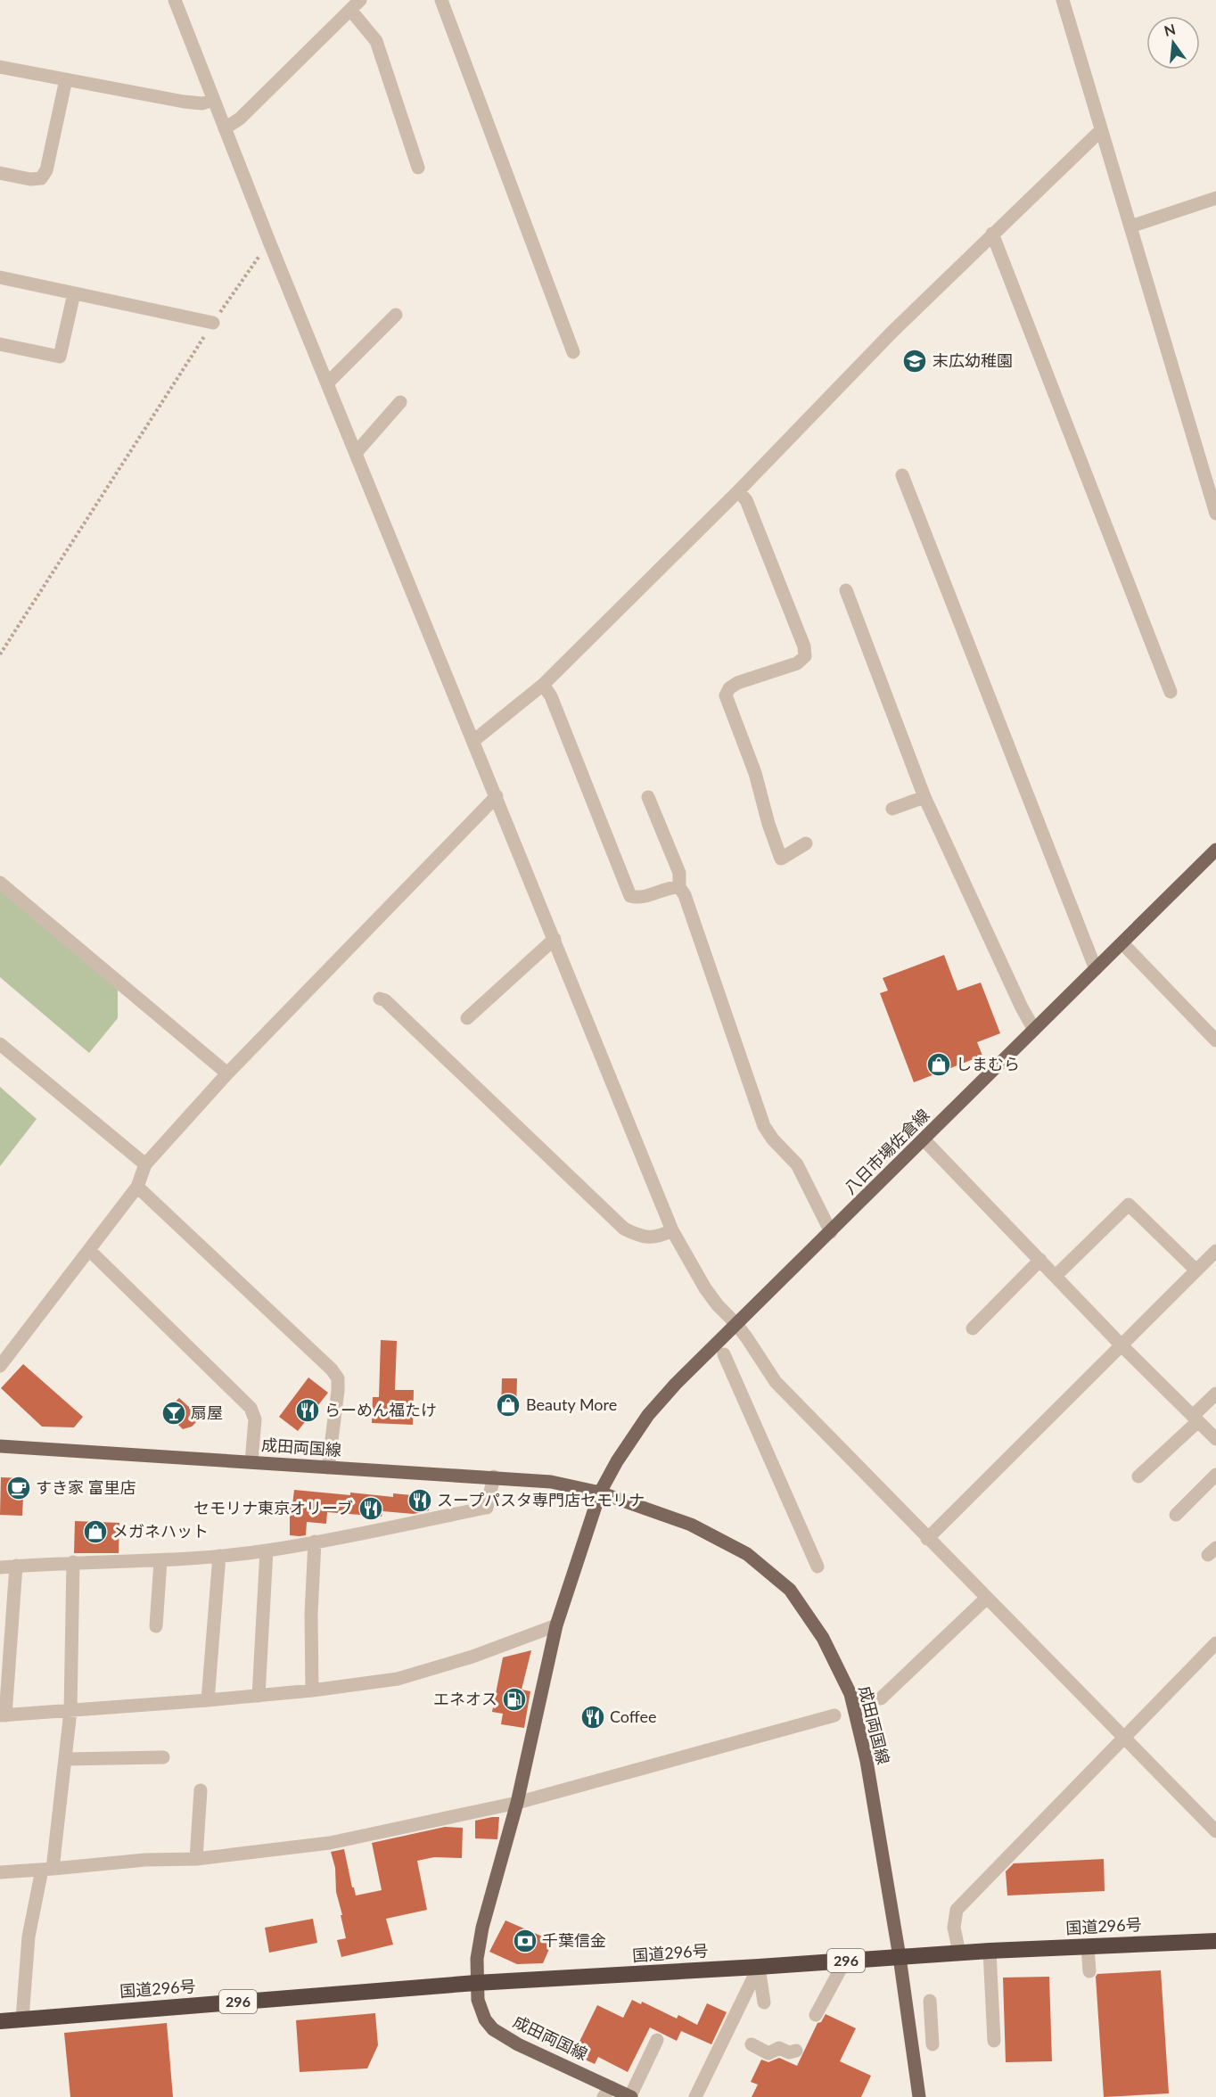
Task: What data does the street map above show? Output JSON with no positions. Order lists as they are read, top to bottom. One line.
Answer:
{"streets":{"highway":["国道296号","296"],"main road":["八日市場佐倉線","成田両国線"]},"crossings":[["八日市場佐倉線","成田両国線"],["成田両国線","国道296号"]],"places":{"school or university":["末広幼稚園"],"shop":["しまむら","Beauty More","メガネハット"],"restaurant":["らーめん福たけ","スープパスタ専門店セモリナ","セモリナ東京オリーブ","Coffee"],"bar":["扇屋"],"cafe":["すき家 富里店"],"fuel station":["エネオス"],"bank":["千葉信金"]},"north":"top"}
